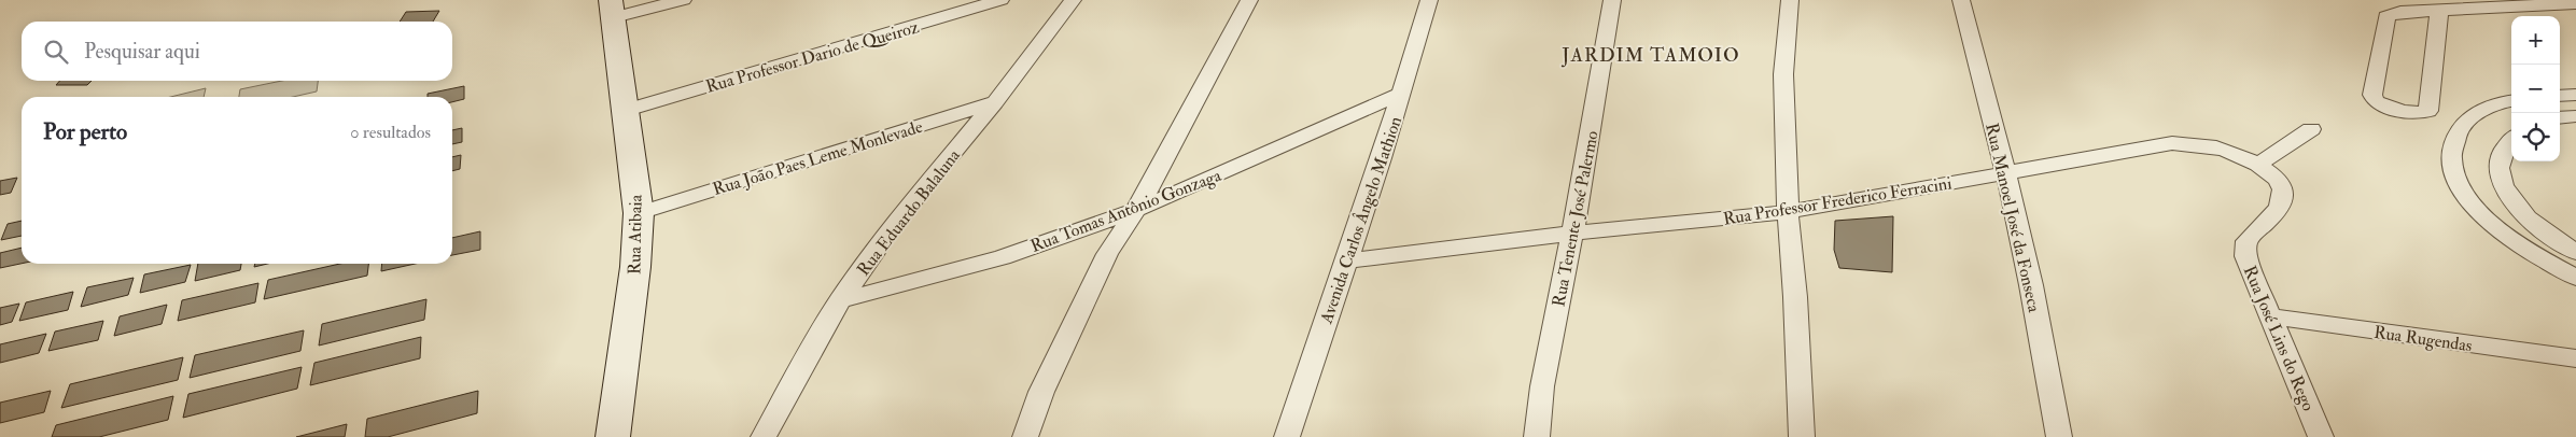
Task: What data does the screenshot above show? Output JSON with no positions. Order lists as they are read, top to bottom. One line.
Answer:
{"streets":{"main road":["Rua Atibaia"],"street":["Rua Professor Dario de Queiroz","Rua João Paes Leme Monlevade","Rua Professor Frederico Ferracini","Rua Tomas Antônio Gonzaga","Rua Eduardo Balaluna","Rua Manoel José da Fonseca","Rua Tenente José Palermo","Avenida Carlos Ângelo Mathion","Rua José Lins do Rego","Rua Rugendas"]},"crossings":[["Rua Professor Dario de Queiroz","Rua Atibaia"],["Rua João Paes Leme Monlevade","Rua Eduardo Balaluna"],["Rua João Paes Leme Monlevade","Rua Atibaia"],["Rua Professor Frederico Ferracini","Rua Manoel José da Fonseca"],["Rua Professor Frederico Ferracini","Rua Tenente José Palermo"],["Rua Professor Frederico Ferracini","Avenida Carlos Ângelo Mathion"],["Rua Professor Frederico Ferracini","Rua José Lins do Rego"],["Rua Tomas Antônio Gonzaga","Rua Eduardo Balaluna"],["Rua Tomas Antônio Gonzaga","Avenida Carlos Ângelo Mathion"],["Rua José Lins do Rego","Rua Rugendas"]],"districts":["JARDIM TAMOIO"],"page":{"map_buttons":["+","−"],"search":"Pesquisar aqui","heading":["Por perto","0 resultados"]}}
